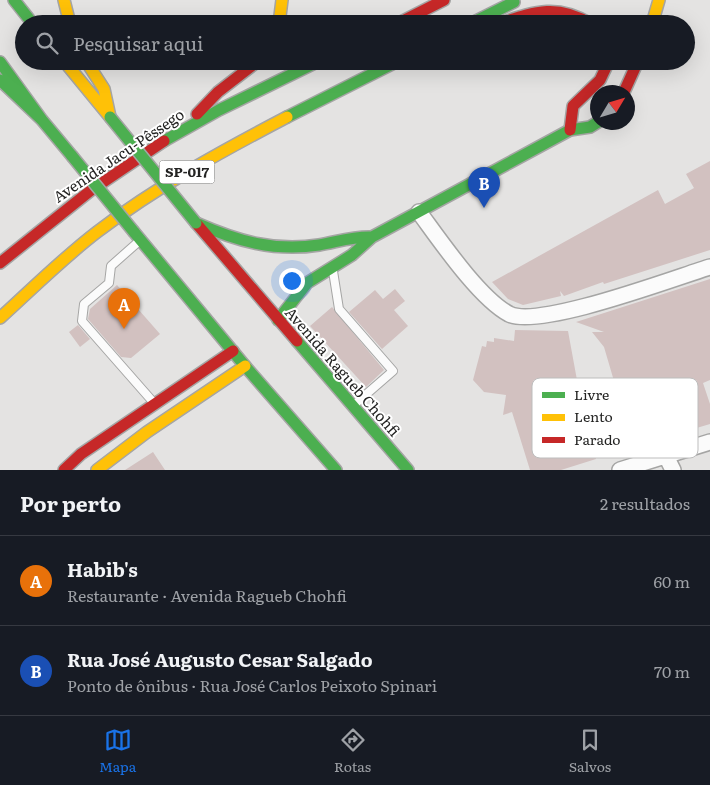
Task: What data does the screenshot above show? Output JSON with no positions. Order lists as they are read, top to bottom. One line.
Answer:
{"streets":{"main road":["Avenida Jacu-Pêssego","SP-017","Avenida Ragueb Chohfi"]},"legend":["Livre","Lento","Parado"],"north":"top right","page":{"search":"Pesquisar aqui","pins":["B","A"],"heading":["Por perto","2 resultados"],"list":[{"mark":"A","name":"Habib's","note":"Restaurante · Avenida Ragueb Chohfi","value":"60 m"},{"mark":"B","name":"Rua José Augusto Cesar Salgado","note":"Ponto de ônibus · Rua José Carlos Peixoto Spinari","value":"70 m"}],"nav":["Mapa","Rotas","Salvos"]}}
